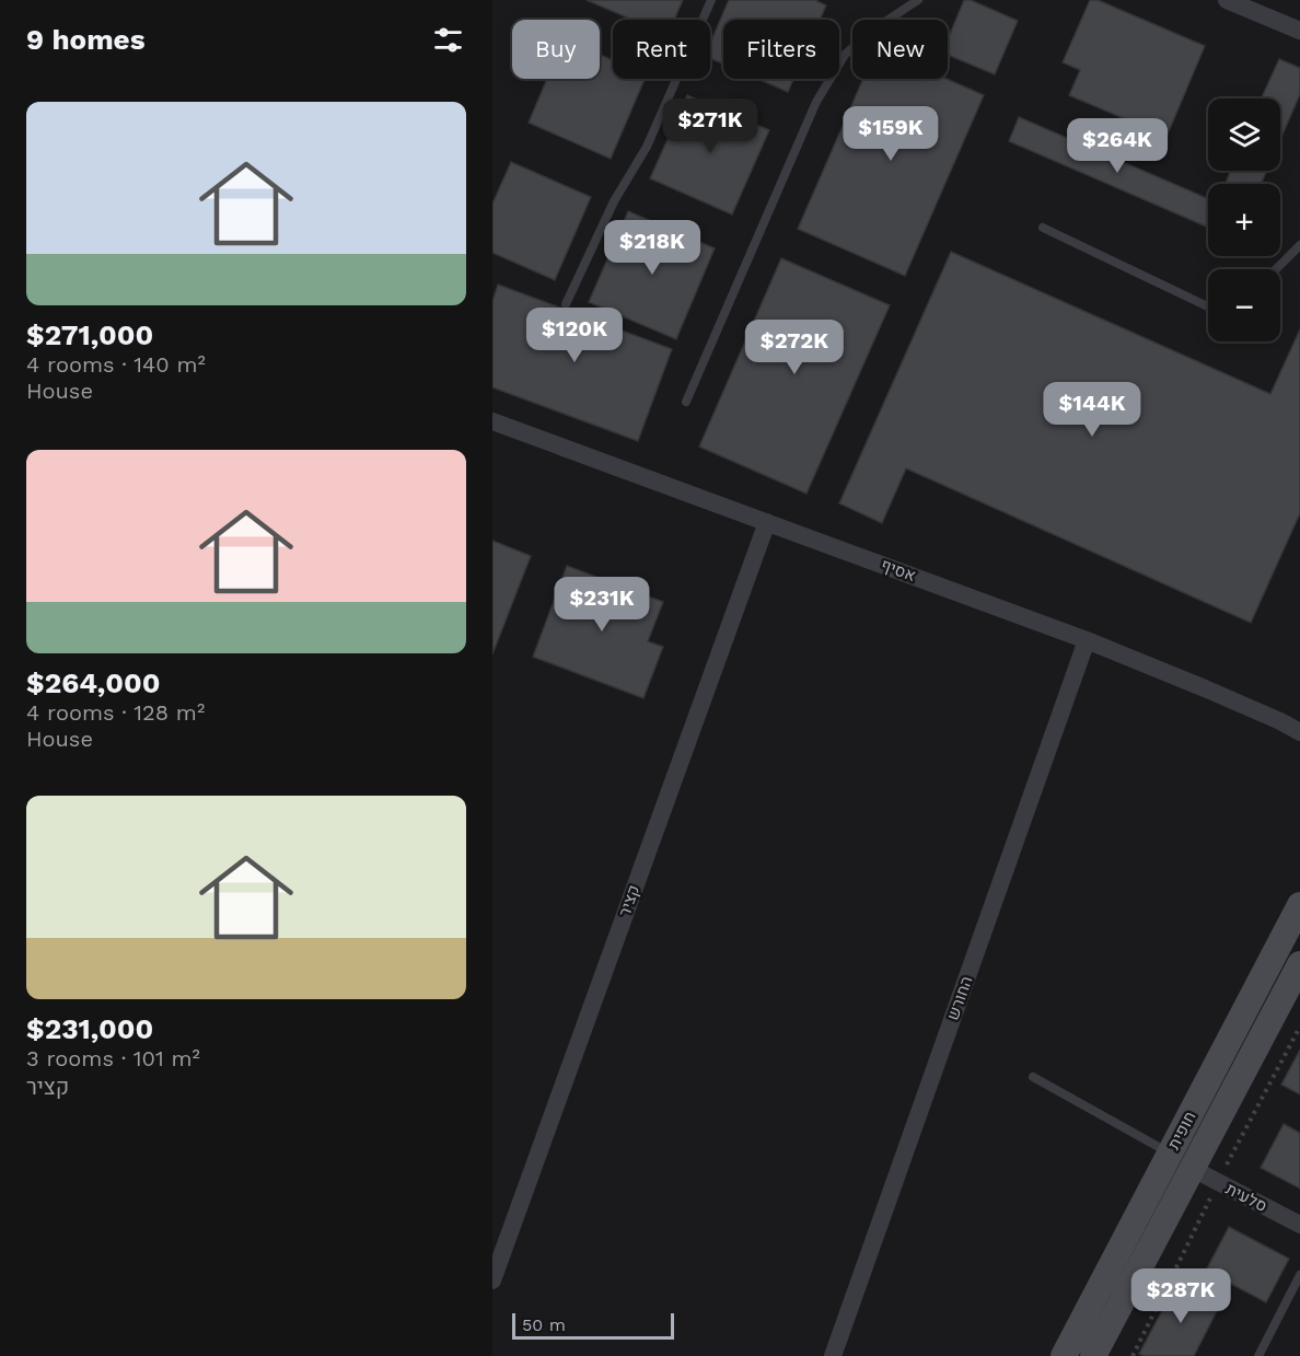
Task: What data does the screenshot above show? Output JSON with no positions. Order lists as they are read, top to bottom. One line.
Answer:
{"streets":{"main road":["חופית"],"street":["אסיף","קציר","החורש","סלעית"]},"crossings":[["אסיף","קציר"],["אסיף","החורש"],["חופית","סלעית"]],"scale_bar":"50 m","page":{"heading":"9 homes","chip":["Buy","Rent","Filters","New"],"list":[{"name":"$271,000","note":"4 rooms · 140 m² · House"},{"name":"$264,000","note":"4 rooms · 128 m² · House"},{"name":"$231,000","note":"3 rooms · 101 m² · קציר"}],"map_buttons":["+","−"],"price":["$271K","$159K","$264K","$218K","$120K","$272K","$144K","$231K","$287K"],"scale":"50 m"}}
